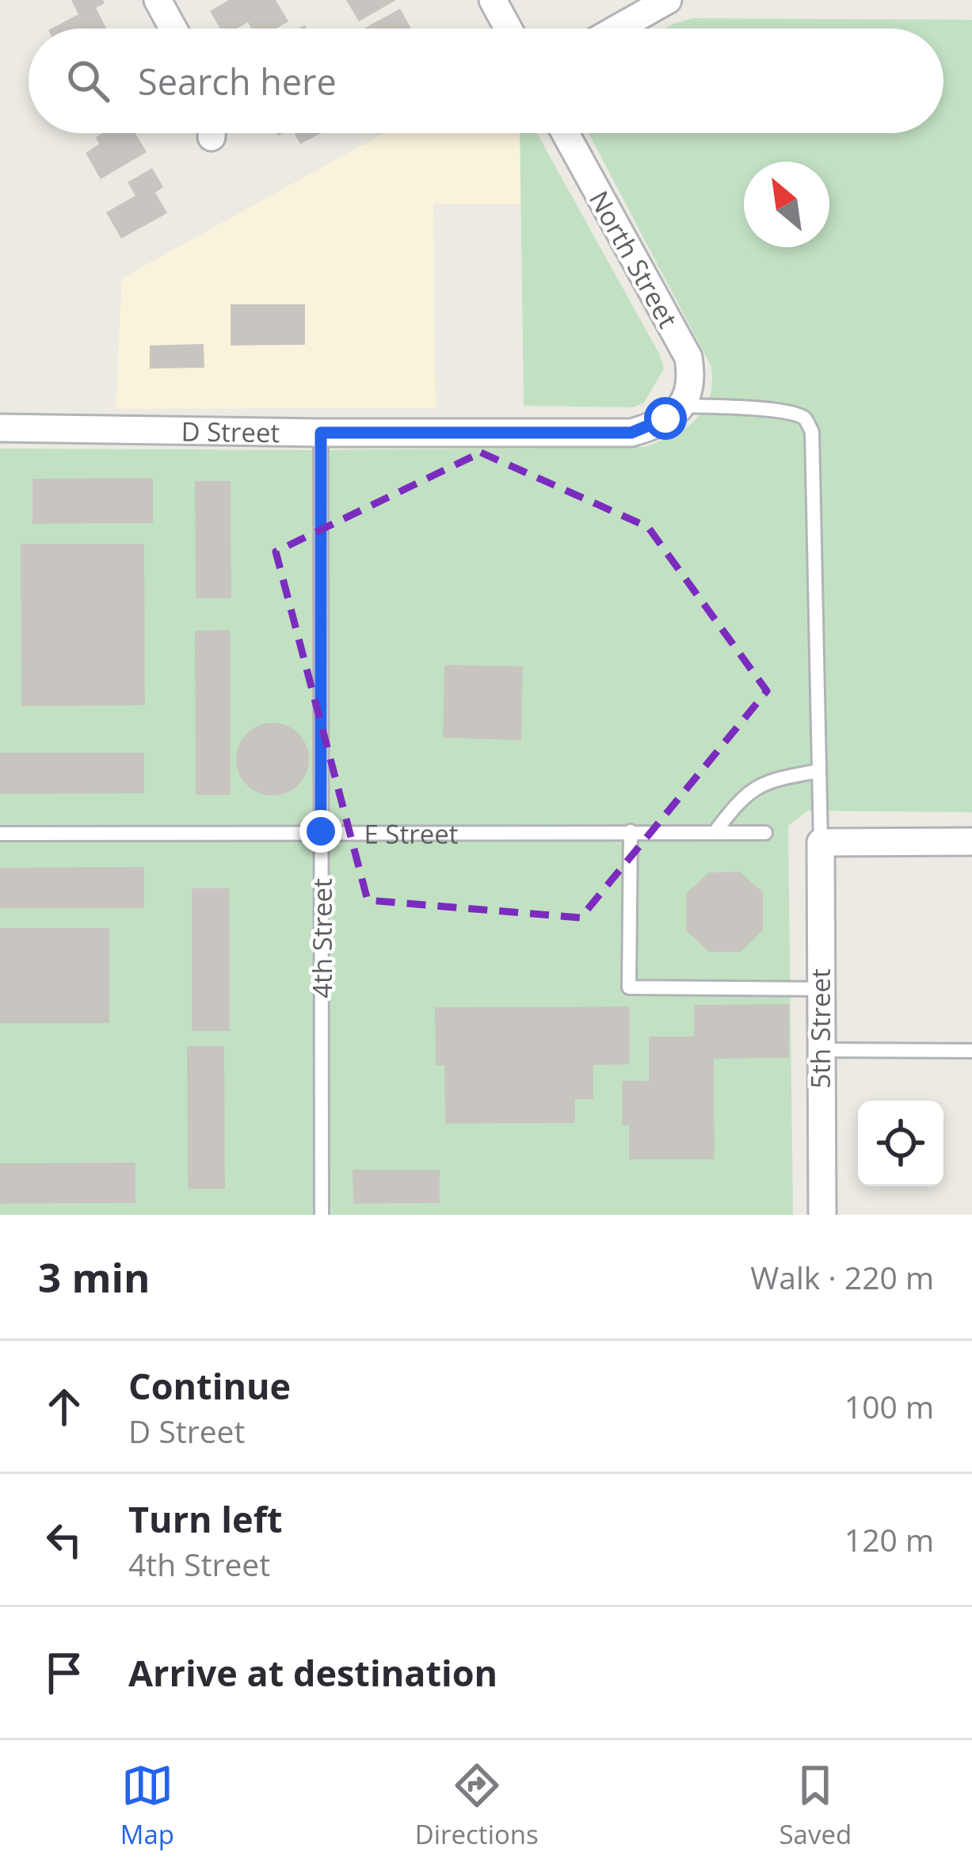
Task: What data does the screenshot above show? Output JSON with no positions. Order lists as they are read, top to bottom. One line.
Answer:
{"streets":{"street":["North Street","D Street","5th Street"],"lane":["E Street","4th Street"]},"crossings":[["North Street","D Street"],["D Street","4th Street"],["E Street","4th Street"]],"north":"top left","page":{"search":"Search here","heading":["3 min","Walk · 220 m"],"list":[["Continue","D Street","100 m"],["Turn left","4th Street","120 m"],"Arrive at destination"],"nav":["Map","Directions","Saved"]}}
